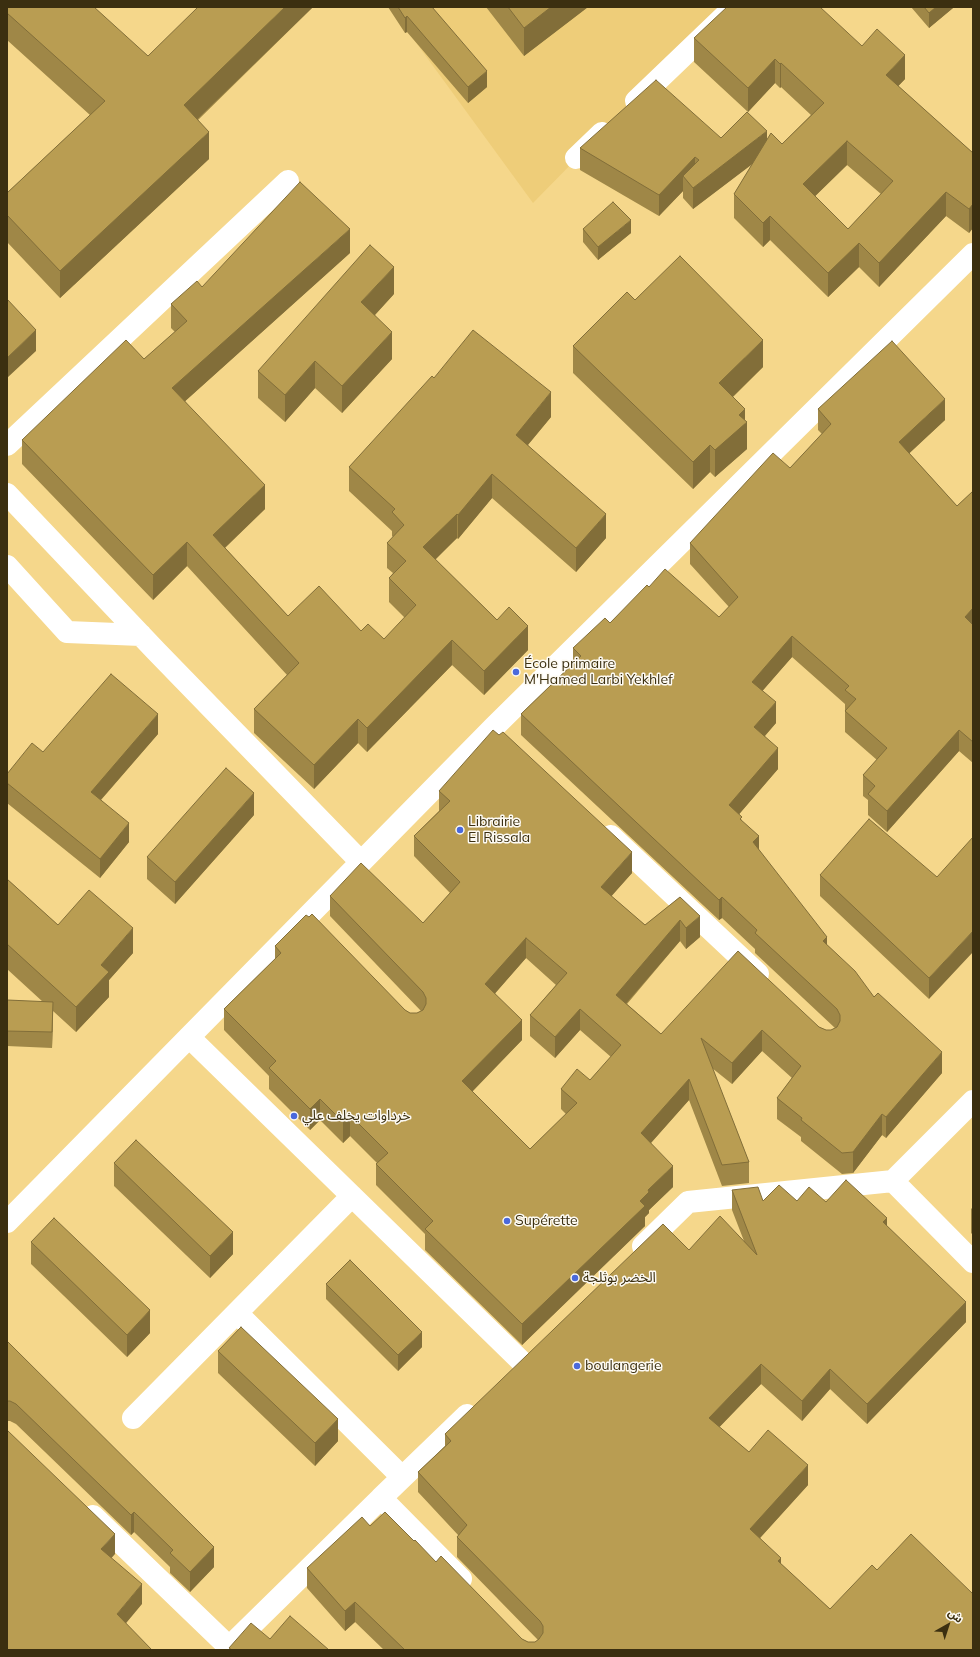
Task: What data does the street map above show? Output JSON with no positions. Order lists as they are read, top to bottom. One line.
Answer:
{"places":["École primaire M'Hamed Larbi Yekhlef","Librairie El Rissala","خرداوات يخلف علي","Supérette","الخضر بوثلجة","boulangerie"],"north":"top right"}
